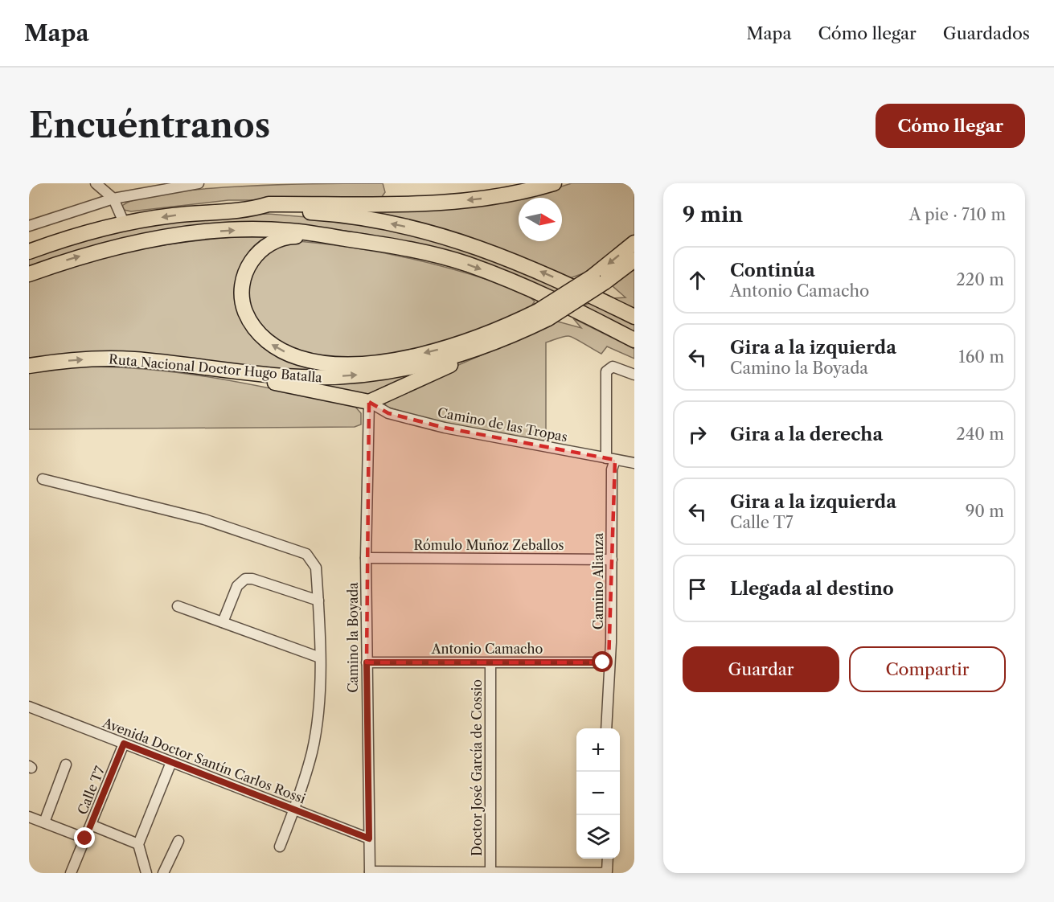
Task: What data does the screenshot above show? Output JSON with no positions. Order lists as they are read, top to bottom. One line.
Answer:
{"streets":{"highway":["Ruta Nacional Doctor Hugo Batalla"],"street":["Camino de las Tropas","Rómulo Muñoz Zeballos","Camino Alianza","Camino la Boyada","Antonio Camacho","Avenida Doctor Santín Carlos Rossi","Doctor José García de Cossio","Calle T7"]},"crossings":[["Camino de las Tropas","Camino Alianza"],["Camino de las Tropas","Camino la Boyada"],["Rómulo Muñoz Zeballos","Camino Alianza"],["Rómulo Muñoz Zeballos","Camino la Boyada"],["Camino Alianza","Antonio Camacho"],["Camino la Boyada","Antonio Camacho"],["Camino la Boyada","Avenida Doctor Santín Carlos Rossi"],["Antonio Camacho","Doctor José García de Cossio"],["Avenida Doctor Santín Carlos Rossi","Calle T7"]],"north":"right","page":{"header":"Mapa","nav":["Mapa","Cómo llegar","Guardados"],"buttons":["Cómo llegar",["Guardar","Compartir"]],"title":"Encuéntranos","heading":["9 min","A pie · 710 m"],"list":[["Continúa","Antonio Camacho","220 m"],["Gira a la izquierda","Camino la Boyada","160 m"],["Gira a la derecha","240 m"],["Gira a la izquierda","Calle T7","90 m"],"Llegada al destino"],"map_buttons":["+","−"]}}
